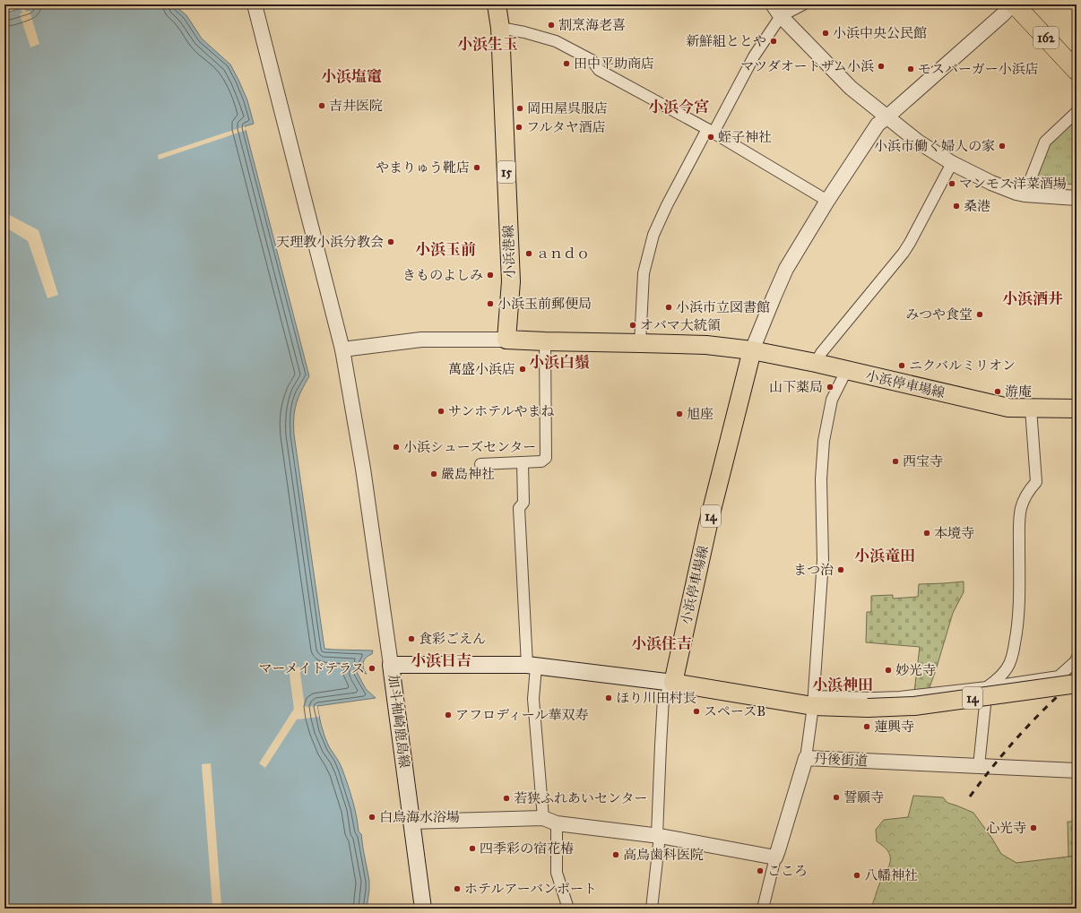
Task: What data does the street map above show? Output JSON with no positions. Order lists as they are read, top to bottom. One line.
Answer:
{"streets":{"highway":["162"],"main road":["15","小浜港線","小浜停車場線","14","加斗袖崎鹿島線"],"street":["丹後街道"]},"crossings":[["小浜停車場線","14"],["小浜停車場線","加斗袖崎鹿島線"],["14","加斗袖崎鹿島線"]],"districts":["小浜生玉","小浜塩竃","小浜今宮","小浜玉前","小浜酒井","小浜白鬚","小浜竜田","小浜住吉","小浜日吉","小浜神田"],"places":["割烹海老喜","小浜中央公民館","新鮮組ととや","田中平助商店","マツダオートザム小浜","モスバーガー小浜店","吉井医院","岡田屋呉服店","フルタヤ酒店","蛭子神社","小浜市働く婦人の家","やまりゅう靴店","マンモス洋菜酒場","桑港","天理教小浜分教会","ａｎｄｏ","きものよしみ","小浜玉前郵便局","小浜市立図書館","みつや食堂","オバマ大統領","ニクバルミリオン","萬盛小浜店","山下薬局","游庵","サンホテルやまね","旭座","小浜シューズセンター","西宝寺","嚴島神社","本境寺","まつ治","食彩ごえん","マーメイドテラス","妙光寺","ほり川田村長","スペースB","アフロディール華双寿","蓮興寺","誓願寺","若狭ふれあいセンター","白鳥海水浴場","心光寺","四季彩の宿花椿","高鳥歯科医院","こころ","八幡神社","ホテルアーバンポート"]}
